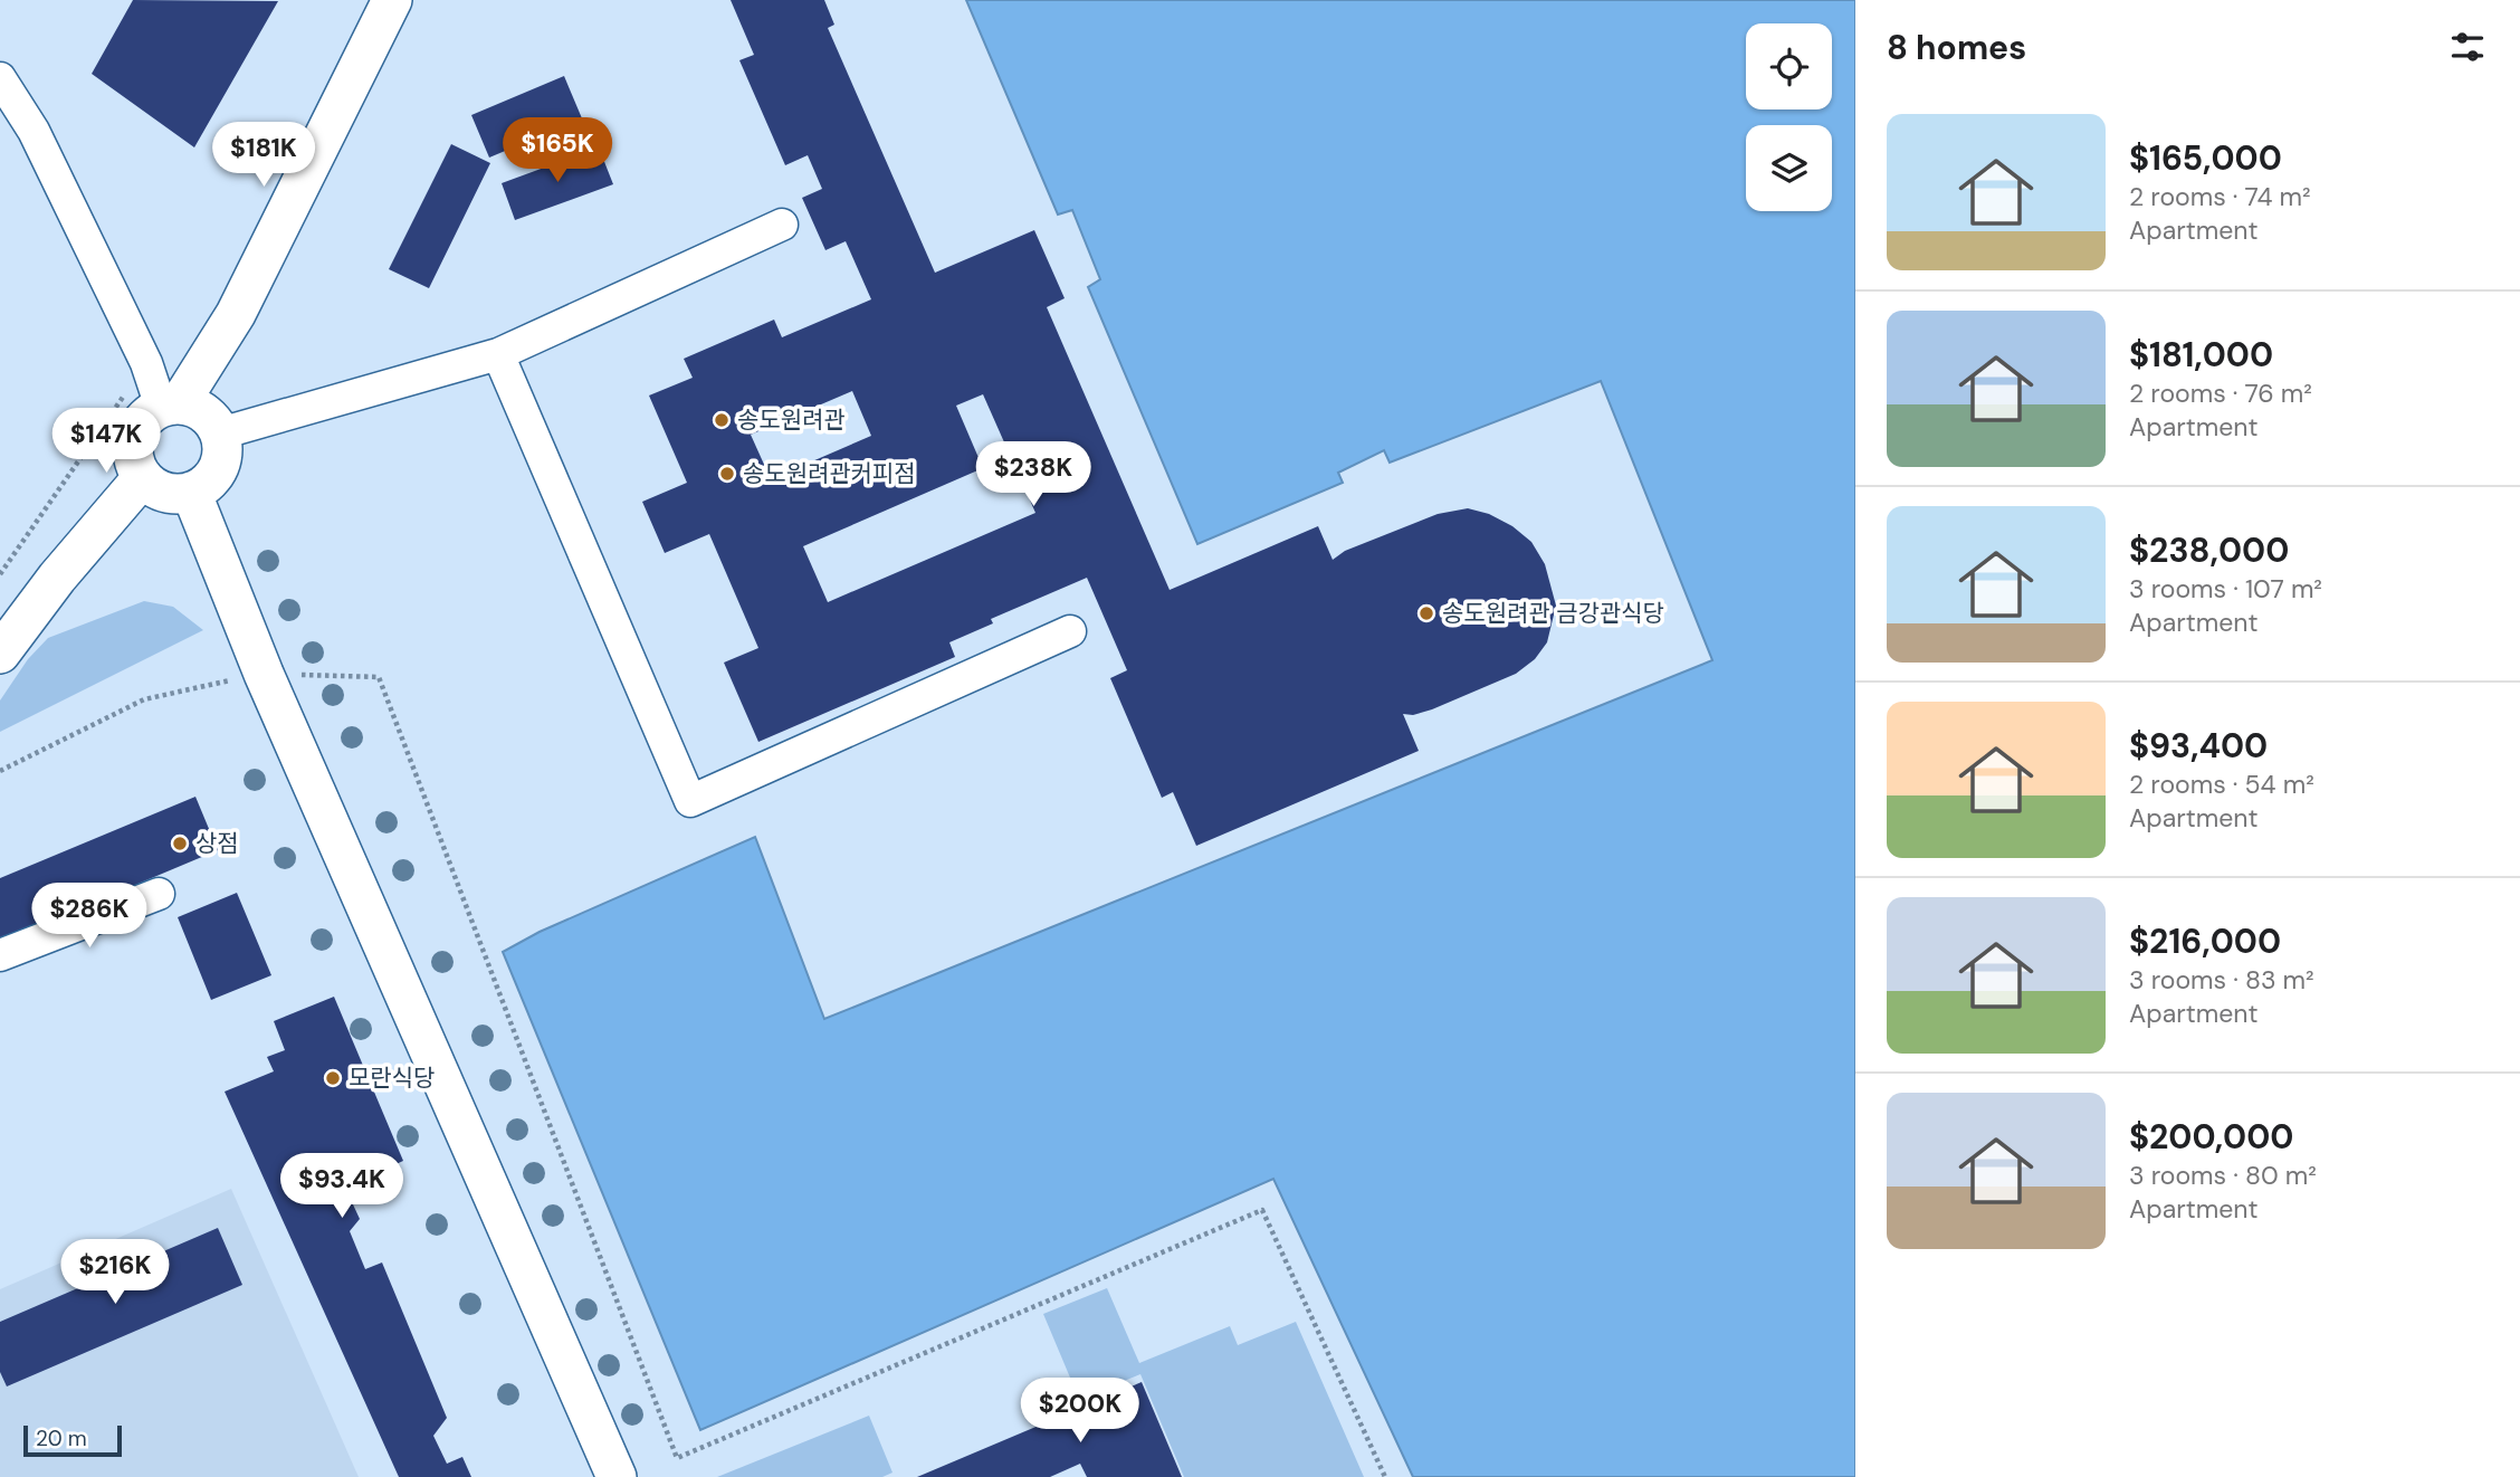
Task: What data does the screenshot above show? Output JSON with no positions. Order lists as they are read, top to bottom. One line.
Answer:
{"places":["송도원려관","송도원려관커피점","송도원려관 금강관식당","상점","모란식당"],"scale_bar":"20 m","page":{"heading":"8 homes","list":[{"name":"$165,000","note":"2 rooms · 74 m² · Apartment"},{"name":"$181,000","note":"2 rooms · 76 m² · Apartment"},{"name":"$238,000","note":"3 rooms · 107 m² · Apartment"},{"name":"$93,400","note":"2 rooms · 54 m² · Apartment"},{"name":"$216,000","note":"3 rooms · 83 m² · Apartment"},{"name":"$200,000","note":"3 rooms · 80 m² · Apartment"}],"price":["$165K","$181K","$147K","$238K","$286K","$93.4K","$216K","$200K"],"scale":"20 m"}}
